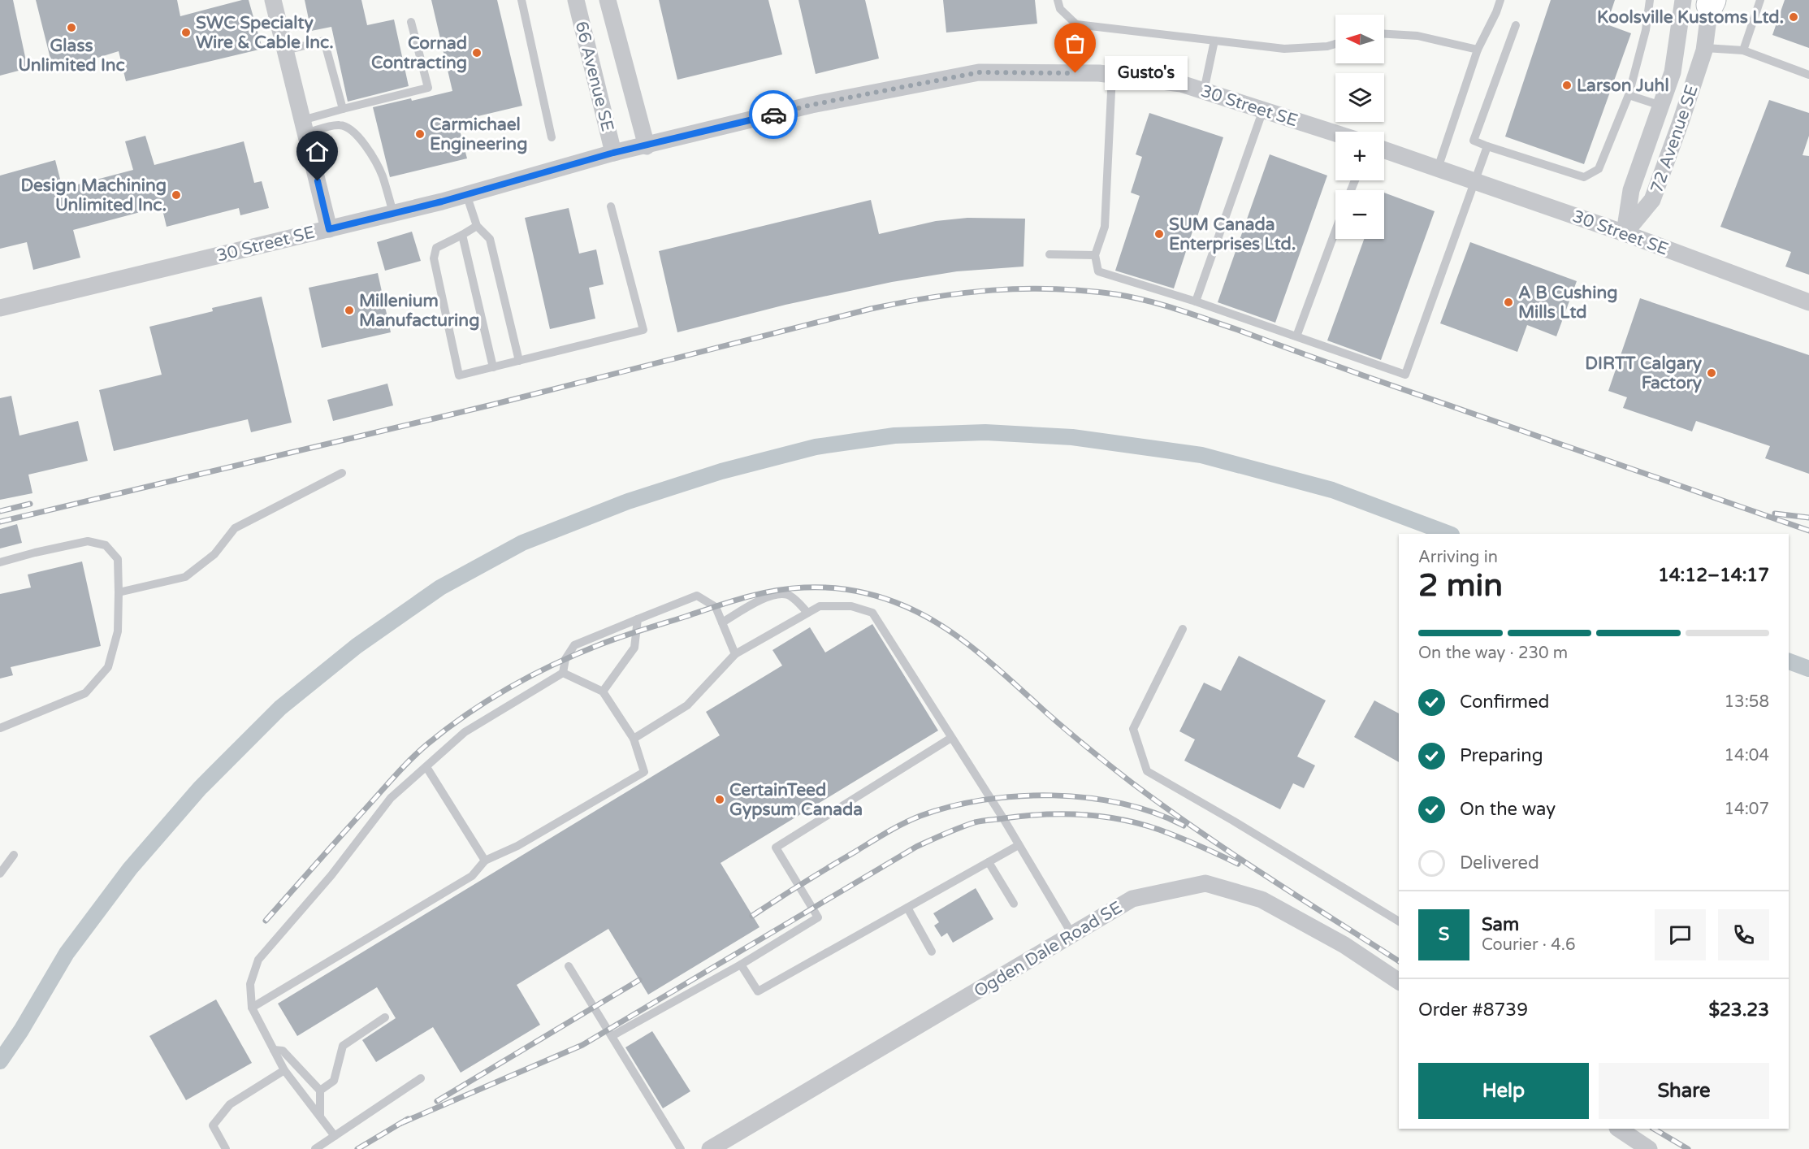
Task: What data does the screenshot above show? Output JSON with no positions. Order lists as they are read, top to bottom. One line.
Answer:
{"streets":{"street":["66 Avenue SE","30 Street SE","72 Avenue SE","Ogden Dale Road SE"]},"crossings":[["66 Avenue SE","30 Street SE"],["30 Street SE","72 Avenue SE"]],"places":["Koolsville Kustoms Ltd.","Glass Unlimited Inc","SWC Specialty Wire & Cable Inc.","Cornad Contracting","Gusto's","Larson Juhl","Carmichael Engineering","Design Machining Unlimited Inc.","SUM Canada Enterprises Ltd.","A B Cushing Mills Ltd","Millenium Manufacturing","DIRTT Calgary Factory","CertainTeed Gypsum Canada"],"north":"left","page":{"map_buttons":["+","−"],"bubble":"Gusto's","heading":["2 min","Arriving in","14:12–14:17"],"panel":["Sam","Courier · 4.6","Order #8739","$23.23"],"bar":"On the way · 230 m","list":[["Confirmed","13:58"],["Preparing","14:04"],["On the way","14:07"],"Delivered"],"round":"S","buttons":["Help","Share"]}}
